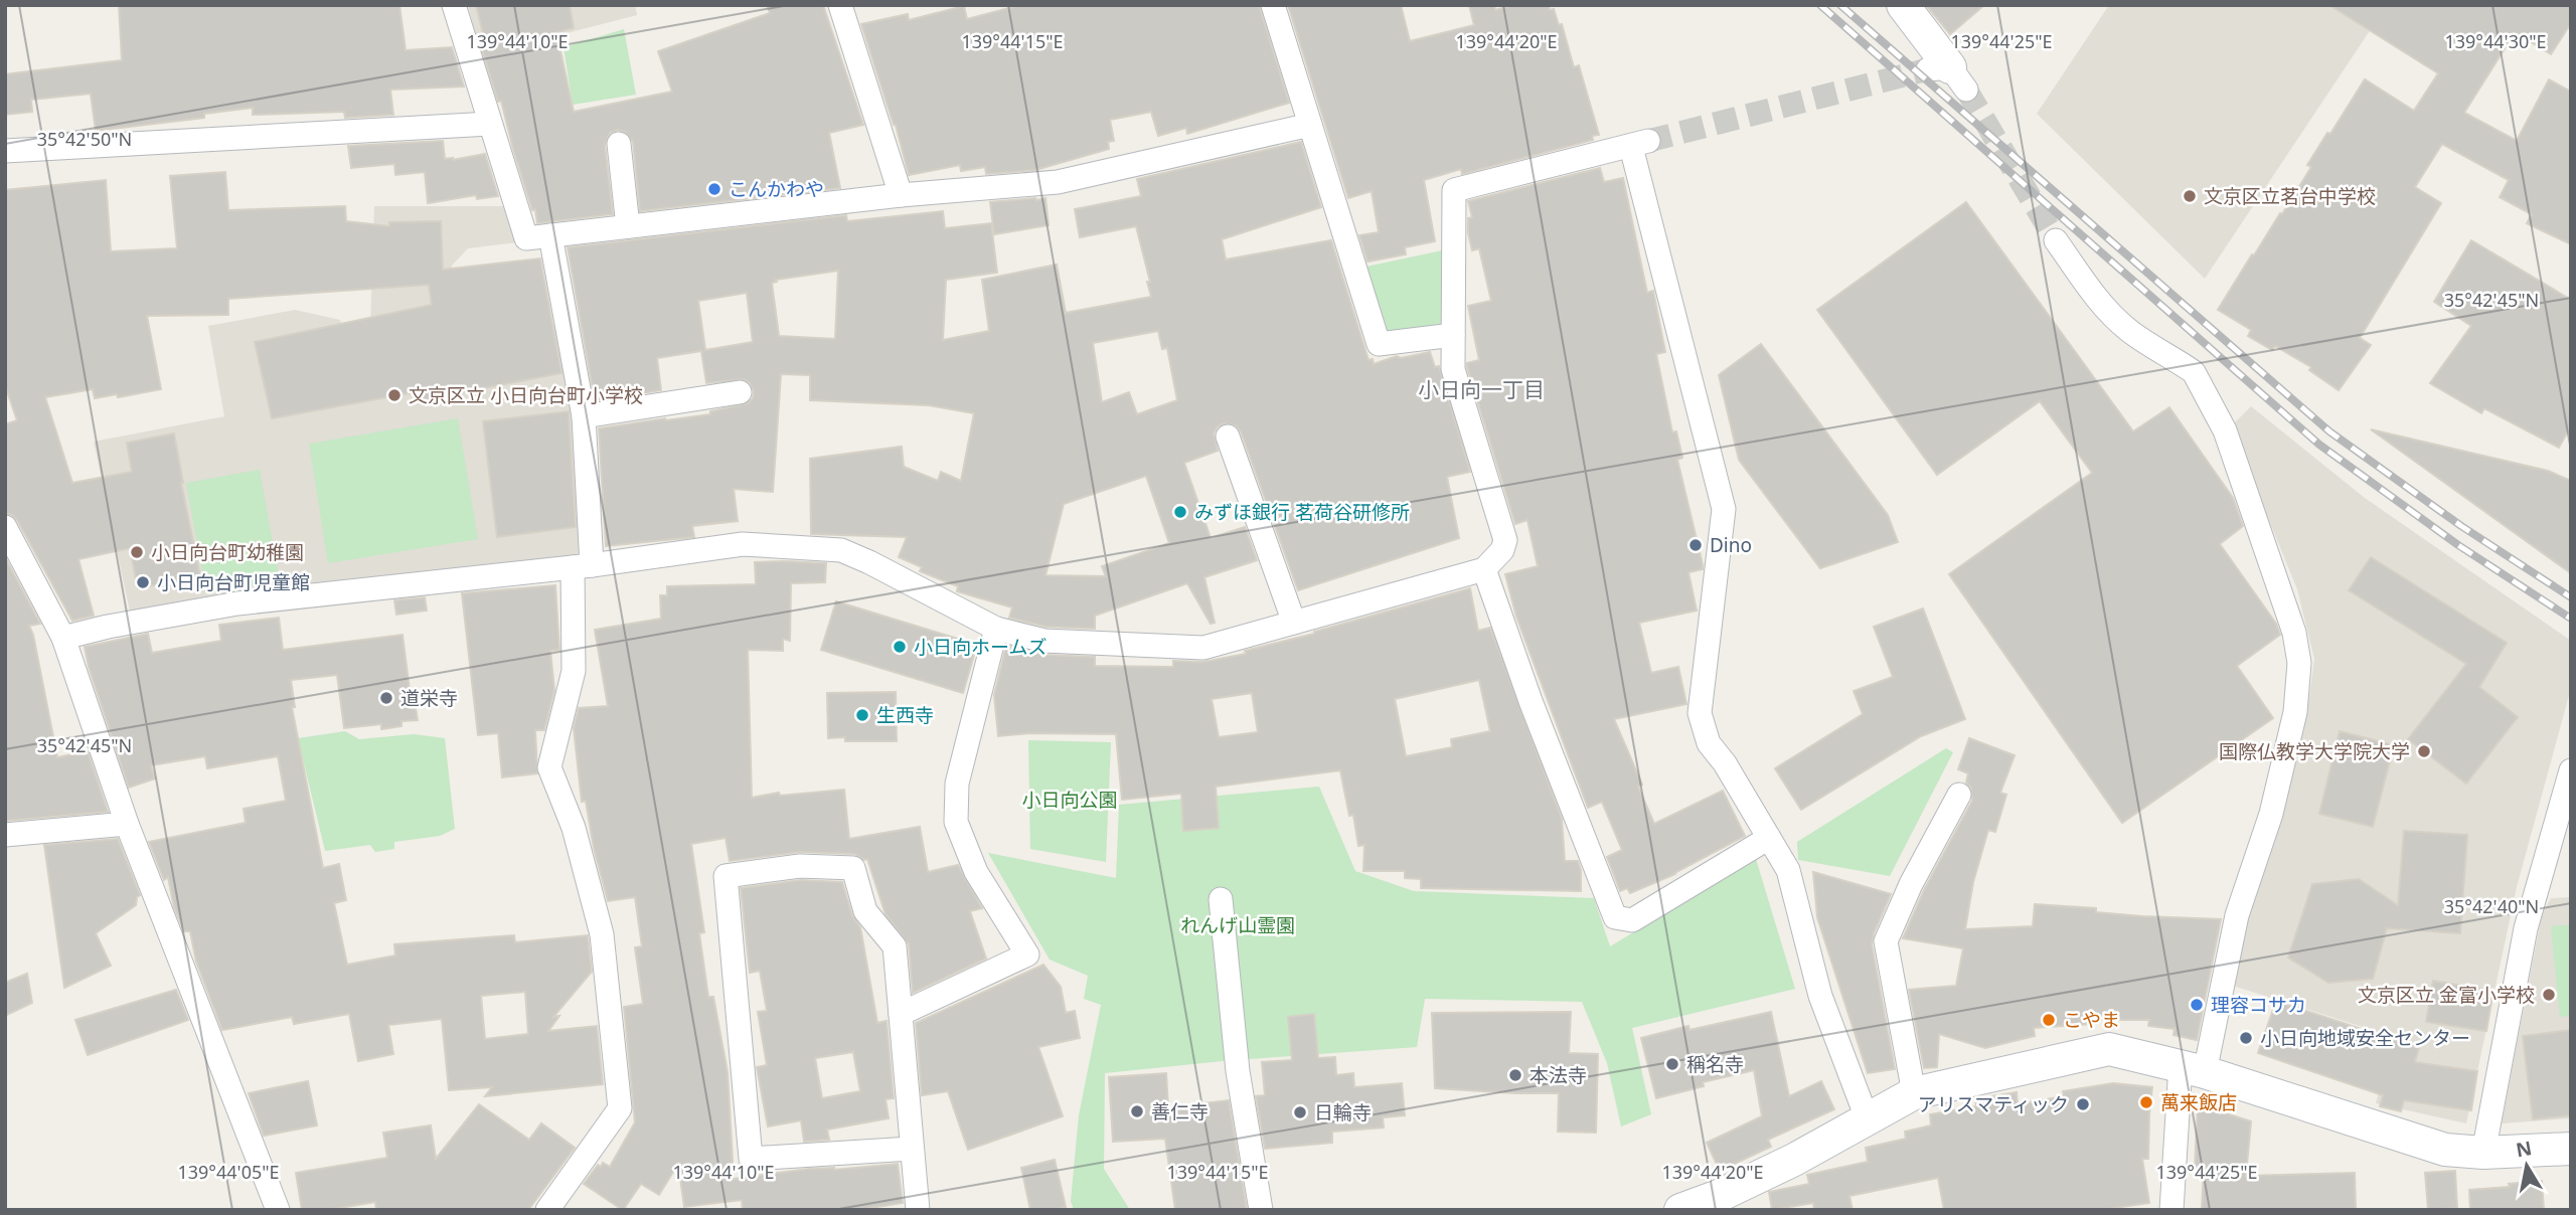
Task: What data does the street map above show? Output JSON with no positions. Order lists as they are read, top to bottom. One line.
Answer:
{"districts":["小日向一丁目"],"parks":["小日向公園","れんげ山霊園"],"places":["こんかわや","文京区立茗台中学校","文京区立 小日向台町小学校","みずほ銀行 茗荷谷研修所","Dino","小日向台町幼稚園","小日向台町児童館","小日向ホームズ","道栄寺","生西寺","国際仏教学大学院大学","文京区立 金富小学校","理容コサカ","こやま","小日向地域安全センター","稱名寺","本法寺","萬来飯店","アリスマティック","善仁寺","日輪寺"],"north":"top","coordinates":["139°44'10\"E","139°44'15\"E","139°44'20\"E","139°44'25\"E","139°44'30\"E","35°42'50\"N","35°42'45\"N","35°42'40\"N","139°44'05\"E"]}
